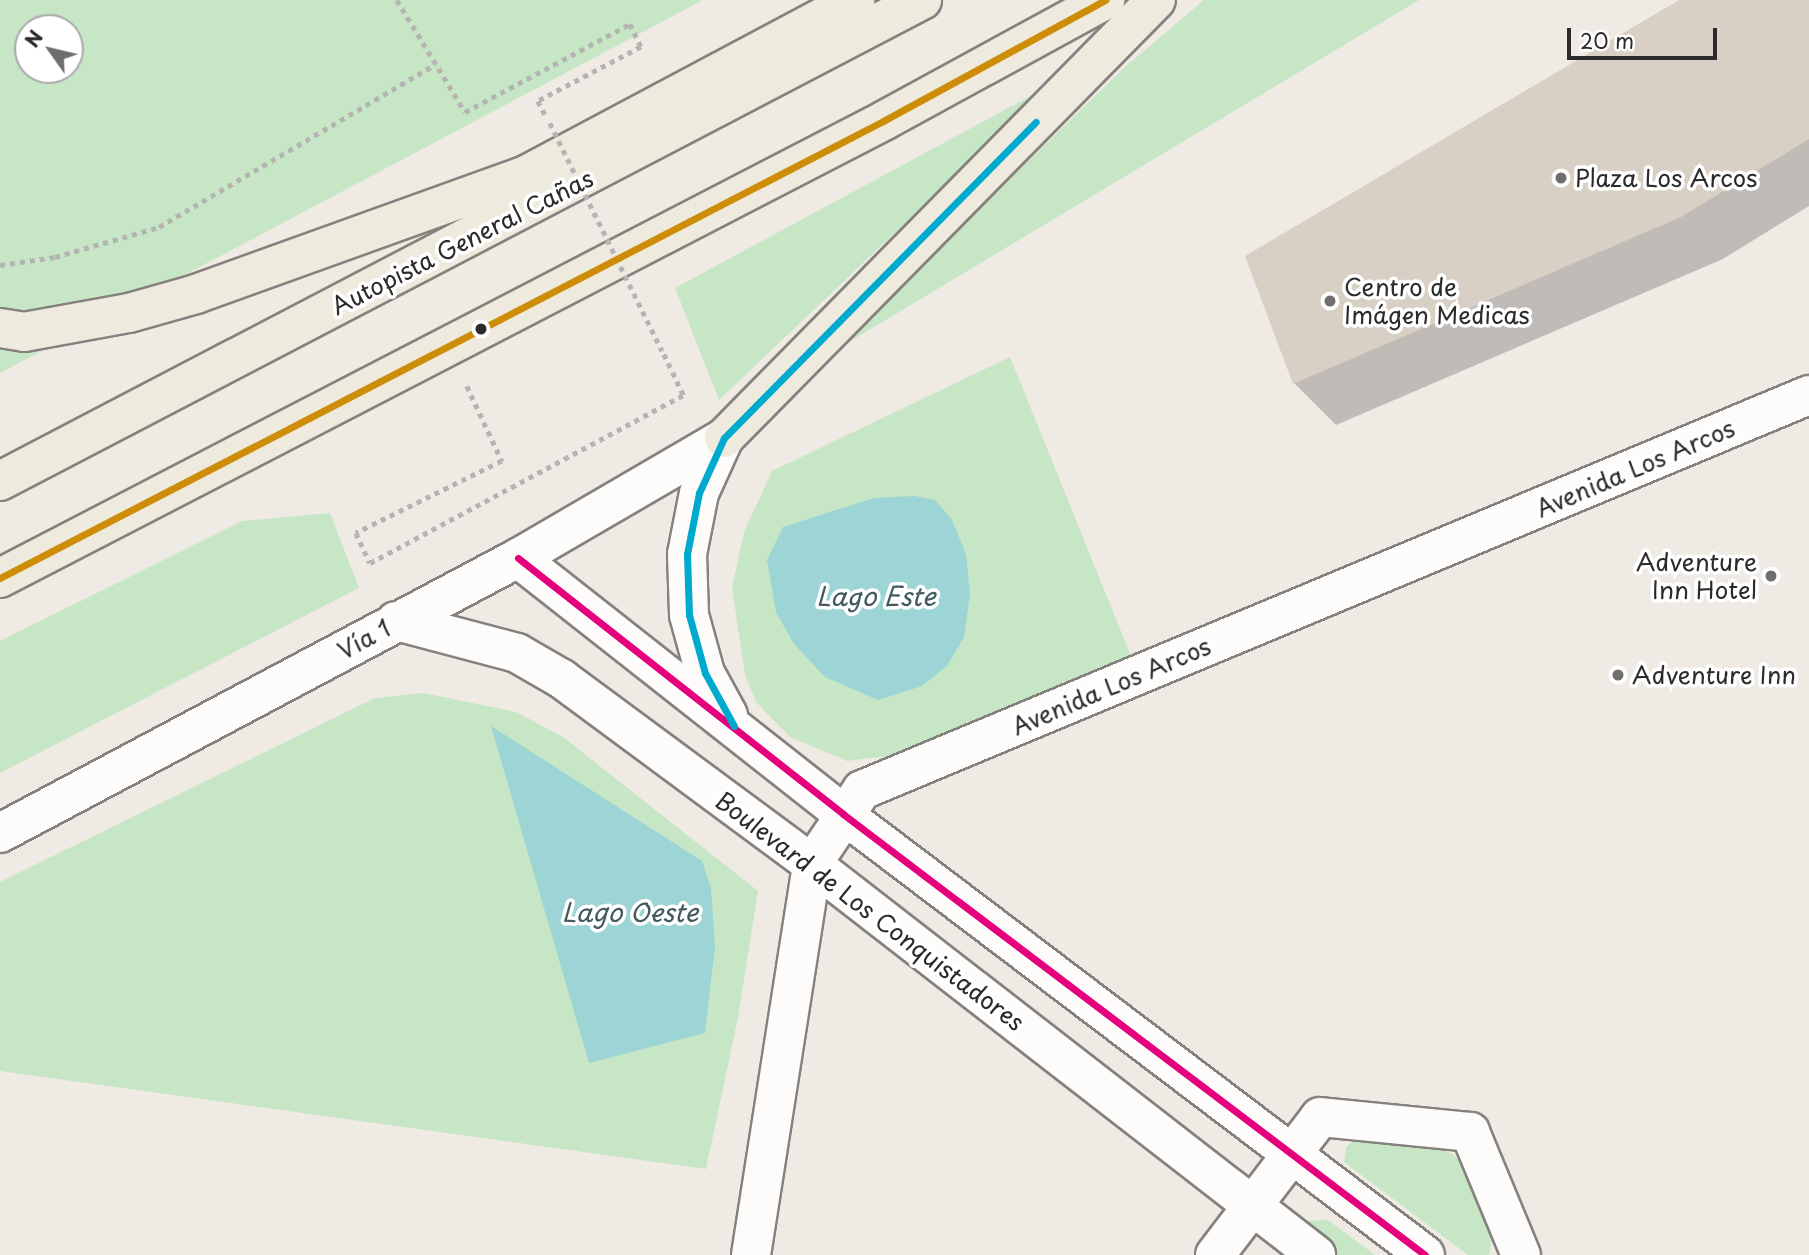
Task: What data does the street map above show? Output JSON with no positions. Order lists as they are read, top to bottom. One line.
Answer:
{"streets":{"highway":["Autopista General Cañas"],"street":["Avenida Los Arcos","Vía 1","Boulevard de Los Conquistadores"]},"crossings":[["Avenida Los Arcos","Boulevard de Los Conquistadores"],["Vía 1","Boulevard de Los Conquistadores"]],"water":["Lago Este","Lago Oeste"],"places":["Plaza Los Arcos","Centro de Imágen Medicas","Adventure Inn Hotel","Adventure Inn"],"scale_bar":"20 m","north":"top left"}
